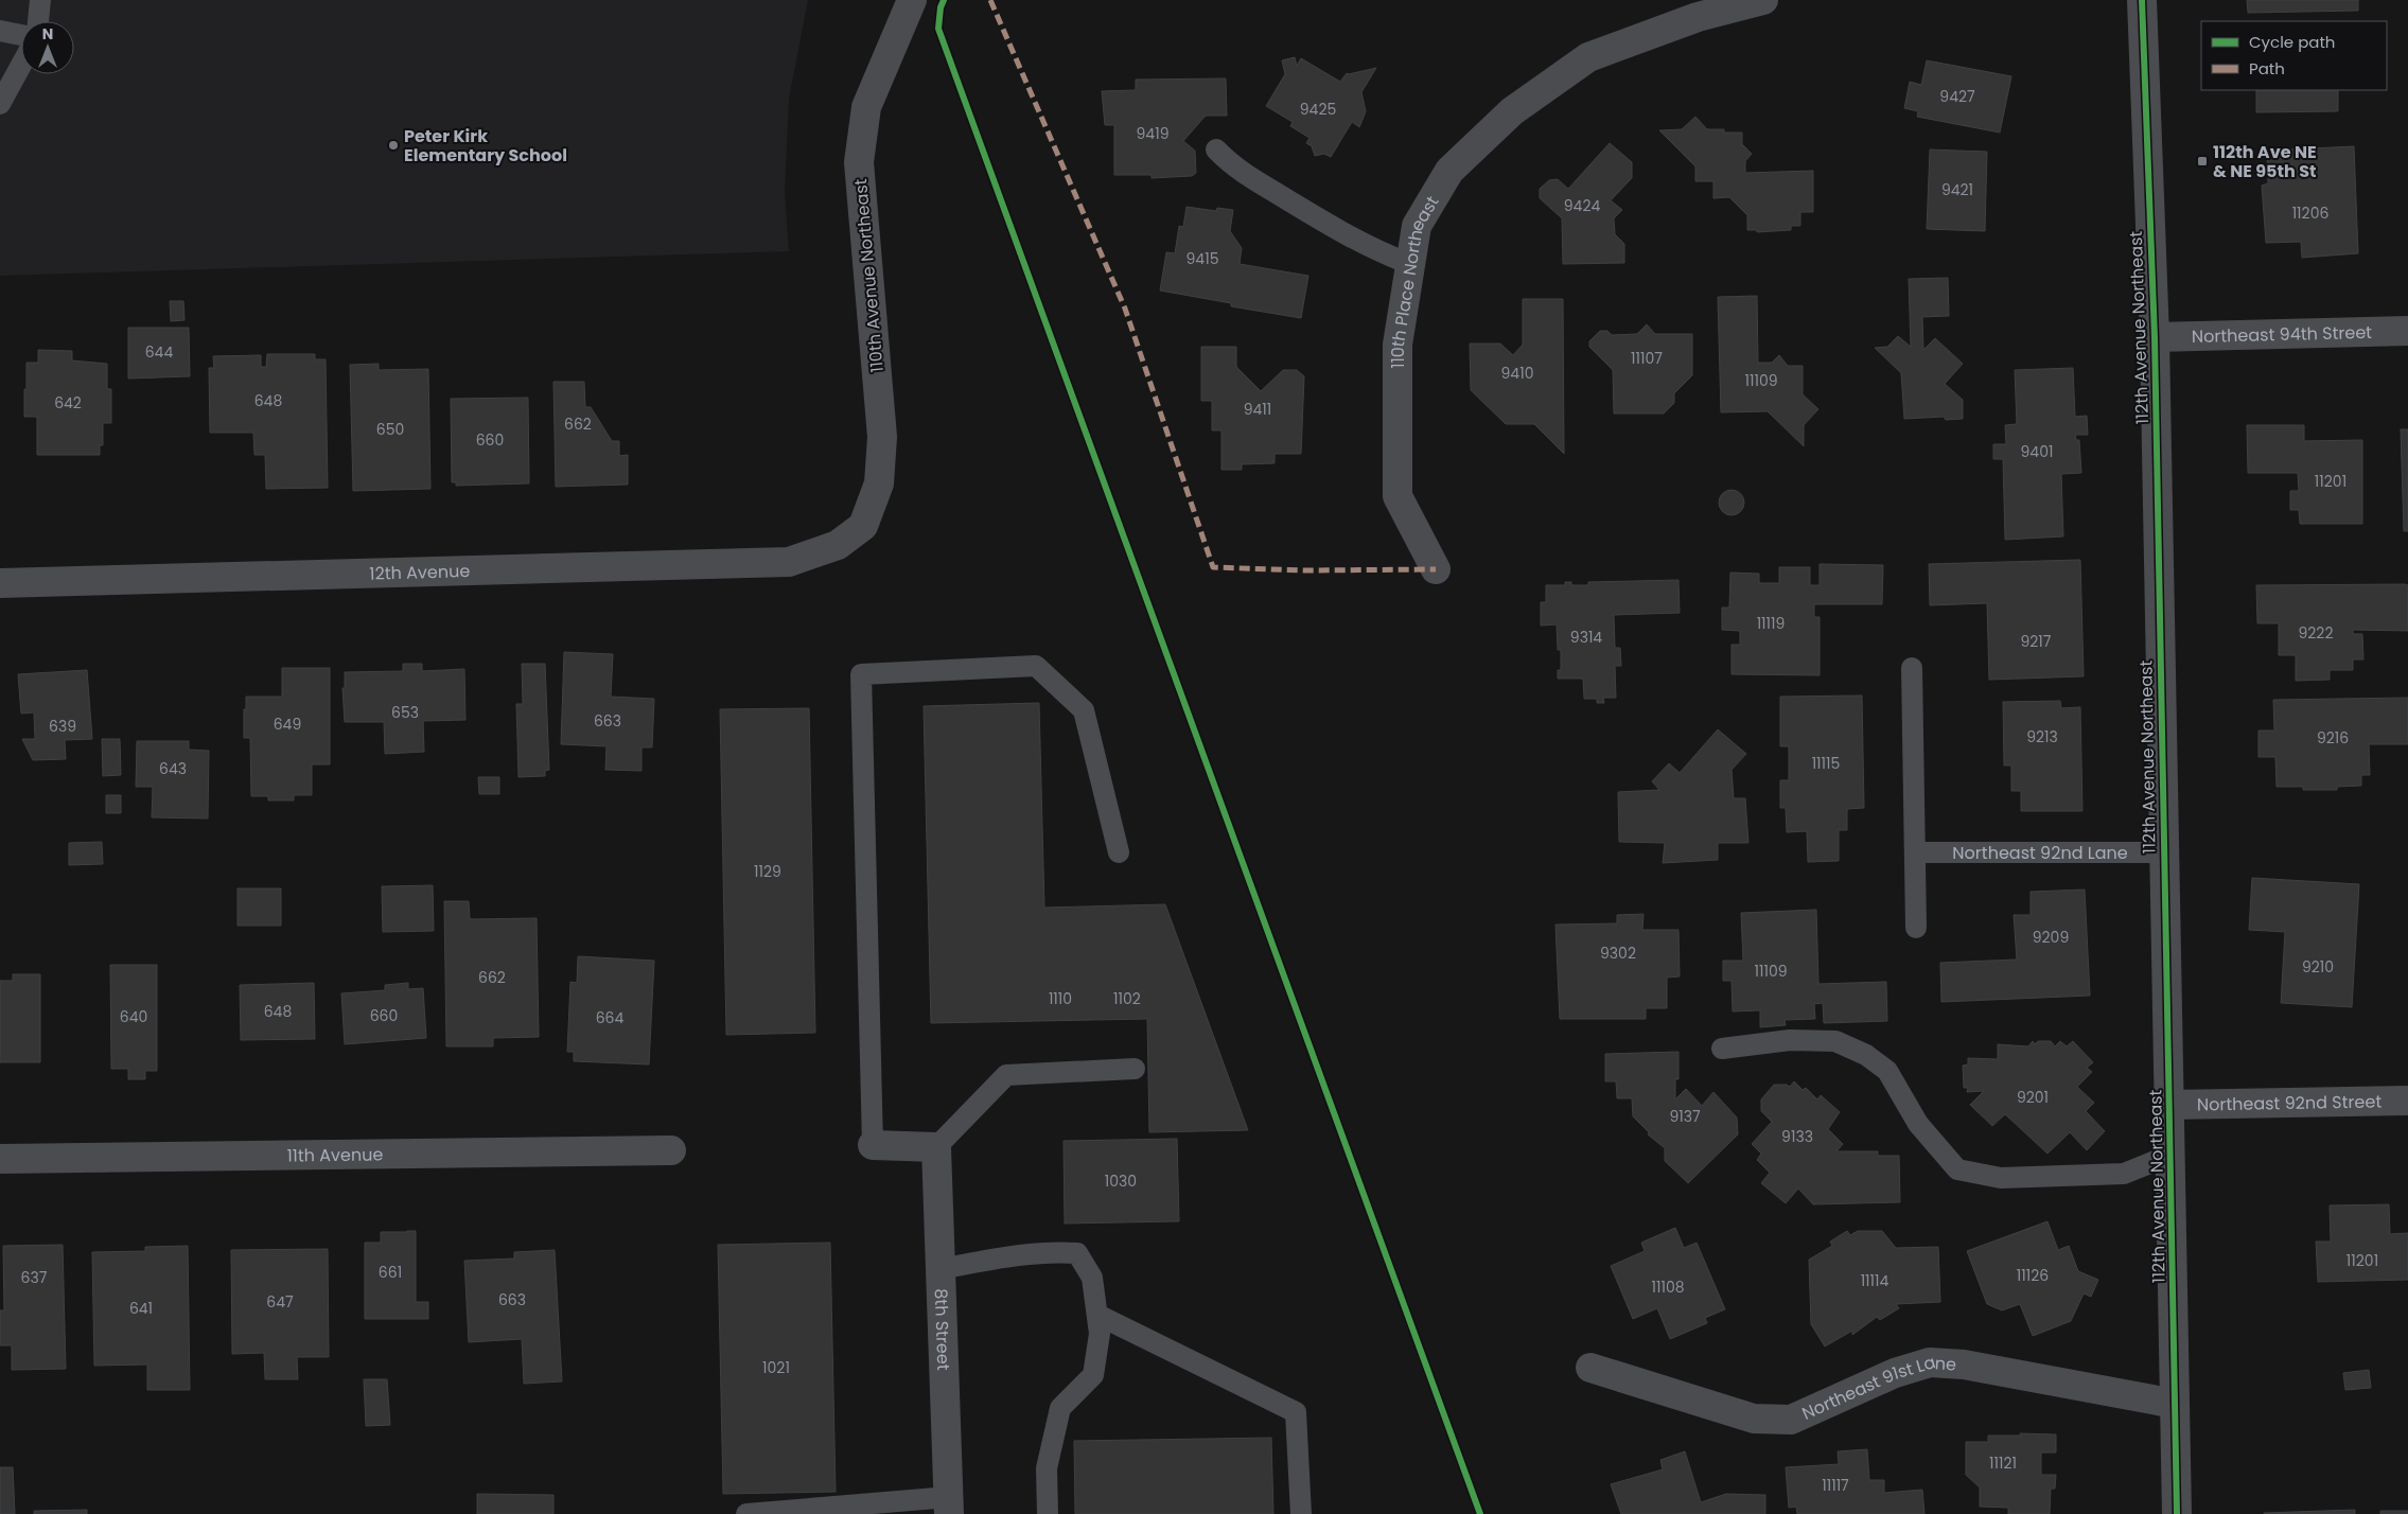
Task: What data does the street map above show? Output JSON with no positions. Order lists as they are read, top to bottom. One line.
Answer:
{"streets":{"street":["110th Avenue Northeast","110th Place Northeast","112th Avenue Northeast","Northeast 94th Street","12th Avenue","Northeast 92nd Street","11th Avenue","8th Street","Northeast 91st Lane"],"lane":["Northeast 92nd Lane"]},"crossings":[["110th Avenue Northeast","12th Avenue"],["112th Avenue Northeast","Northeast 94th Street"],["112th Avenue Northeast","Northeast 92nd Lane"],["112th Avenue Northeast","Northeast 92nd Street"],["112th Avenue Northeast","Northeast 91st Lane"]],"places":{"other":["Peter Kirk Elementary School"],"transit":["112th Ave NE & NE 95th St"]},"house_numbers":["9427","9425","9419","9421","9424","11206","9415","644","11107","9410","11109","648","642","9411","662","650","660","9401","11201","11119","9222","9314","9217","653","663","649","639","9213","9216","11115","643","1129","9209","9302","9210","11109","662","1110","1102","648","660","640","664","9201","9137","9133","1030","11201","661","11126","637","11114","11108","663","647","641","1021","11121","11117"],"legend":["Cycle path","Path"],"north":"top"}
